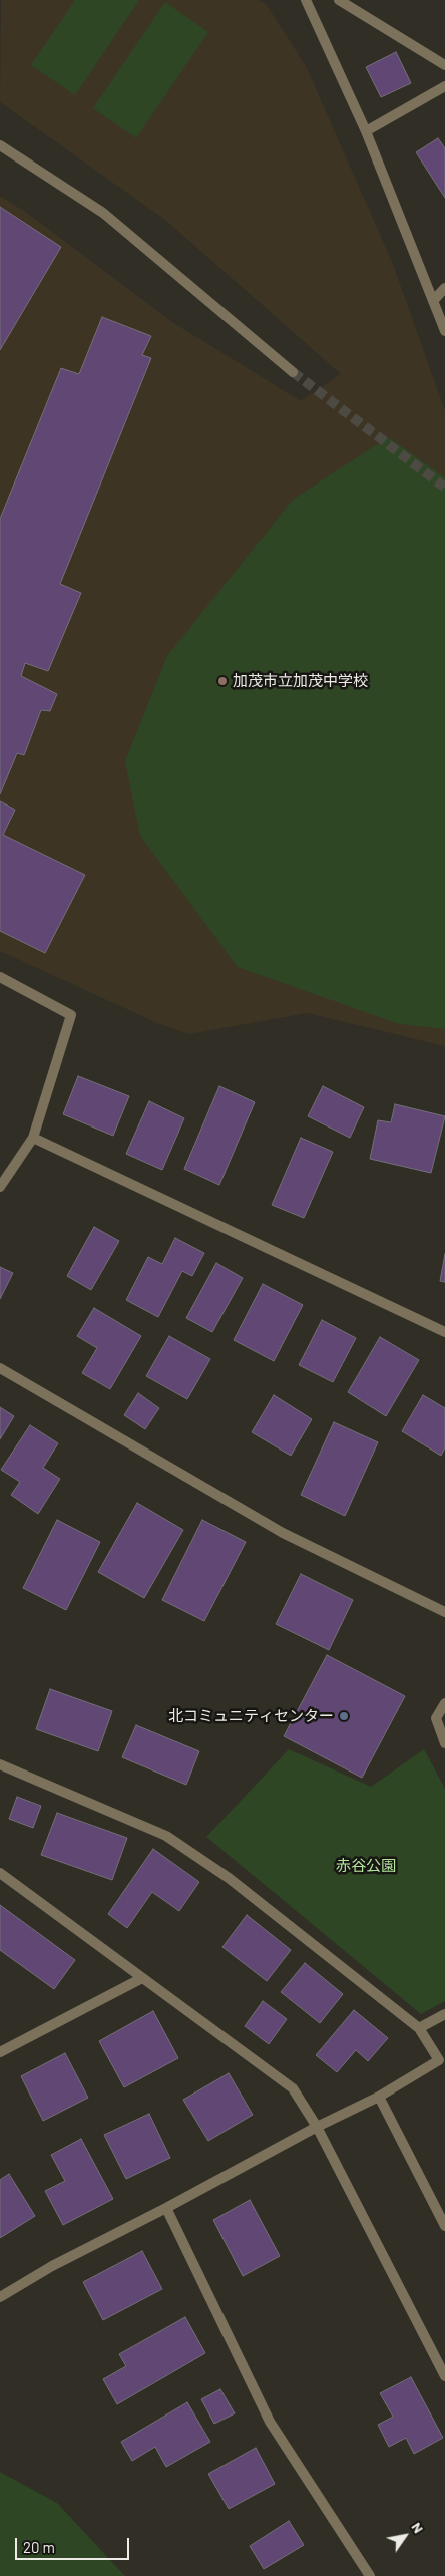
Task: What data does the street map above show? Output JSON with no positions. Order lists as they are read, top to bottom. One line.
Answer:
{"parks":["赤谷公園"],"places":["加茂市立加茂中学校","北コミュニティセンター"],"scale_bar":"20 m","north":"top right"}
